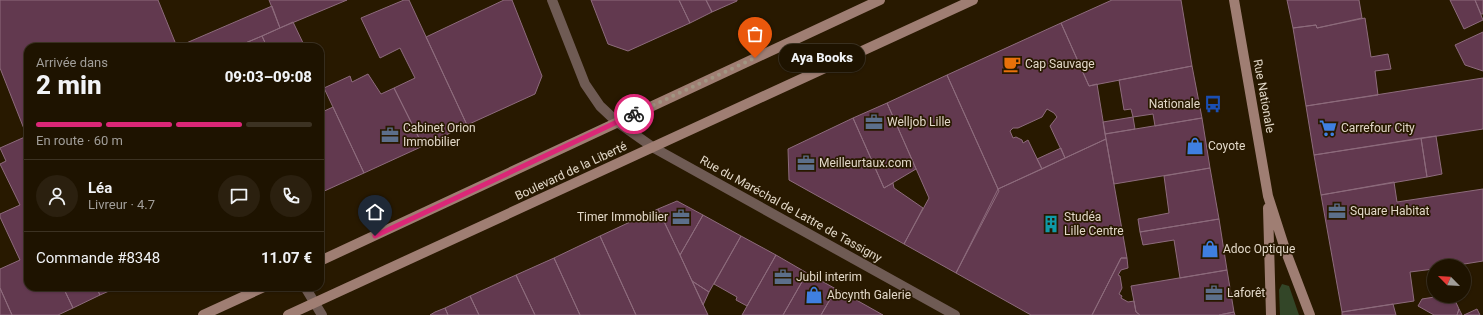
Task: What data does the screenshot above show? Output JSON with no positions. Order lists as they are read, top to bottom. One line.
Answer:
{"streets":{"main road":["Rue Nationale","Boulevard de la Liberté"],"street":["Rue du Maréchal de Lattre de Tassigny"]},"crossings":[["Boulevard de la Liberté","Rue du Maréchal de Lattre de Tassigny"]],"places":{"other":["Aya Books"],"cafe":["Cap Sauvage"],"bus stop":["Nationale"],"office":["Welljob Lille","Cabinet Orion Immobilier","Meilleurtaux.com","Square Habitat","Timer Immobilier","Jubil interim","Laforêt"],"supermarket":["Carrefour City"],"shop":["Coyote","Adoc Optique","Abcynth Galerie"],"building":["Studéa Lille Centre"]},"north":"top left","page":{"heading":["2 min","Arrivée dans","09:03–09:08"],"panel":["Léa","Livreur · 4.7","Commande #8348","11.07 €"],"bubble":"Aya Books","bar":"En route · 60 m"}}
